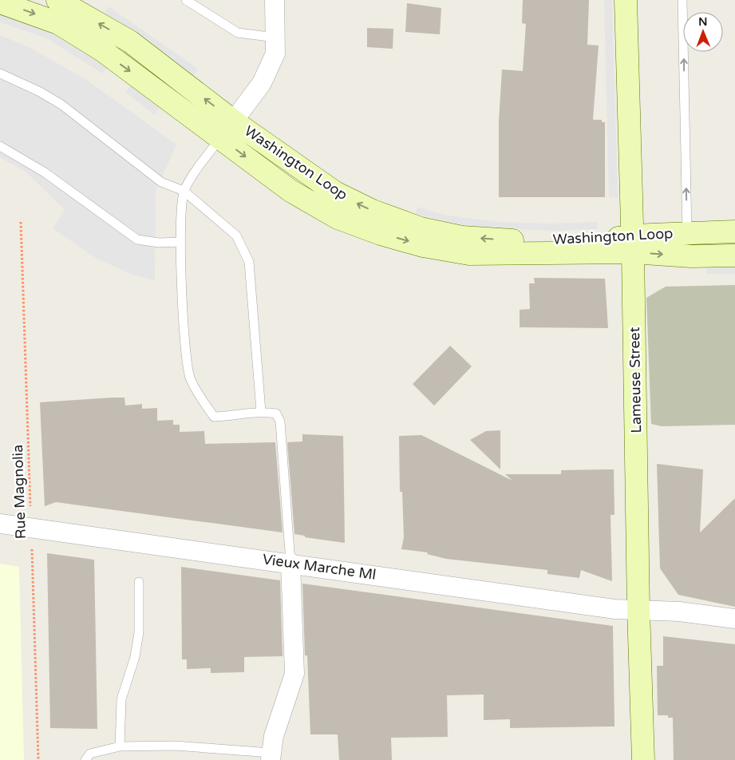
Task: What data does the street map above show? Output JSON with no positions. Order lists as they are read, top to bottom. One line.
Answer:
{"streets":{"main road":["Washington Loop","Lameuse Street"],"street":["Vieux Marche Ml"],"path":["Rue Magnolia"]},"crossings":[["Washington Loop","Lameuse Street"],["Lameuse Street","Vieux Marche Ml"],["Rue Magnolia","Vieux Marche Ml"]],"north":"top"}
